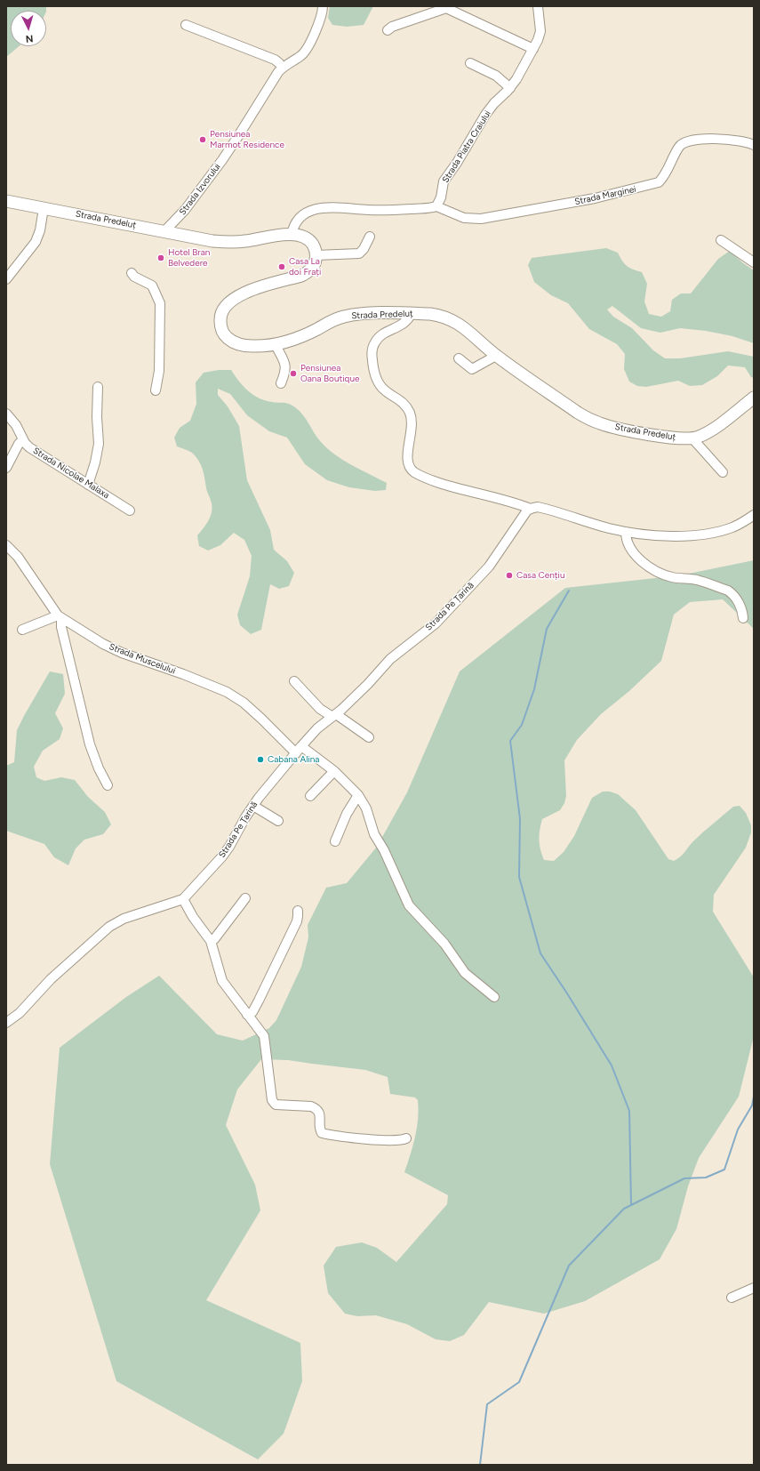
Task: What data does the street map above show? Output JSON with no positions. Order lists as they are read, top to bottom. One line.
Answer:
{"streets":{"main road":["Strada Predeluț"],"street":["Strada Piatra Craiului","Strada Izvorului","Strada Marginei","Strada Nicolae Malaxa","Strada Pe Țarină","Strada Muscelului"]},"crossings":[["Strada Piatra Craiului","Strada Marginei"],["Strada Izvorului","Strada Predeluț"],["Strada Pe Țarină","Strada Muscelului"]],"places":["Pensiunea Marmot Residence","Hotel Bran Belvedere","Casa La doi Frați","Pensiunea Oana Boutique","Casa Cențiu","Cabana Alina"],"north":"bottom"}
